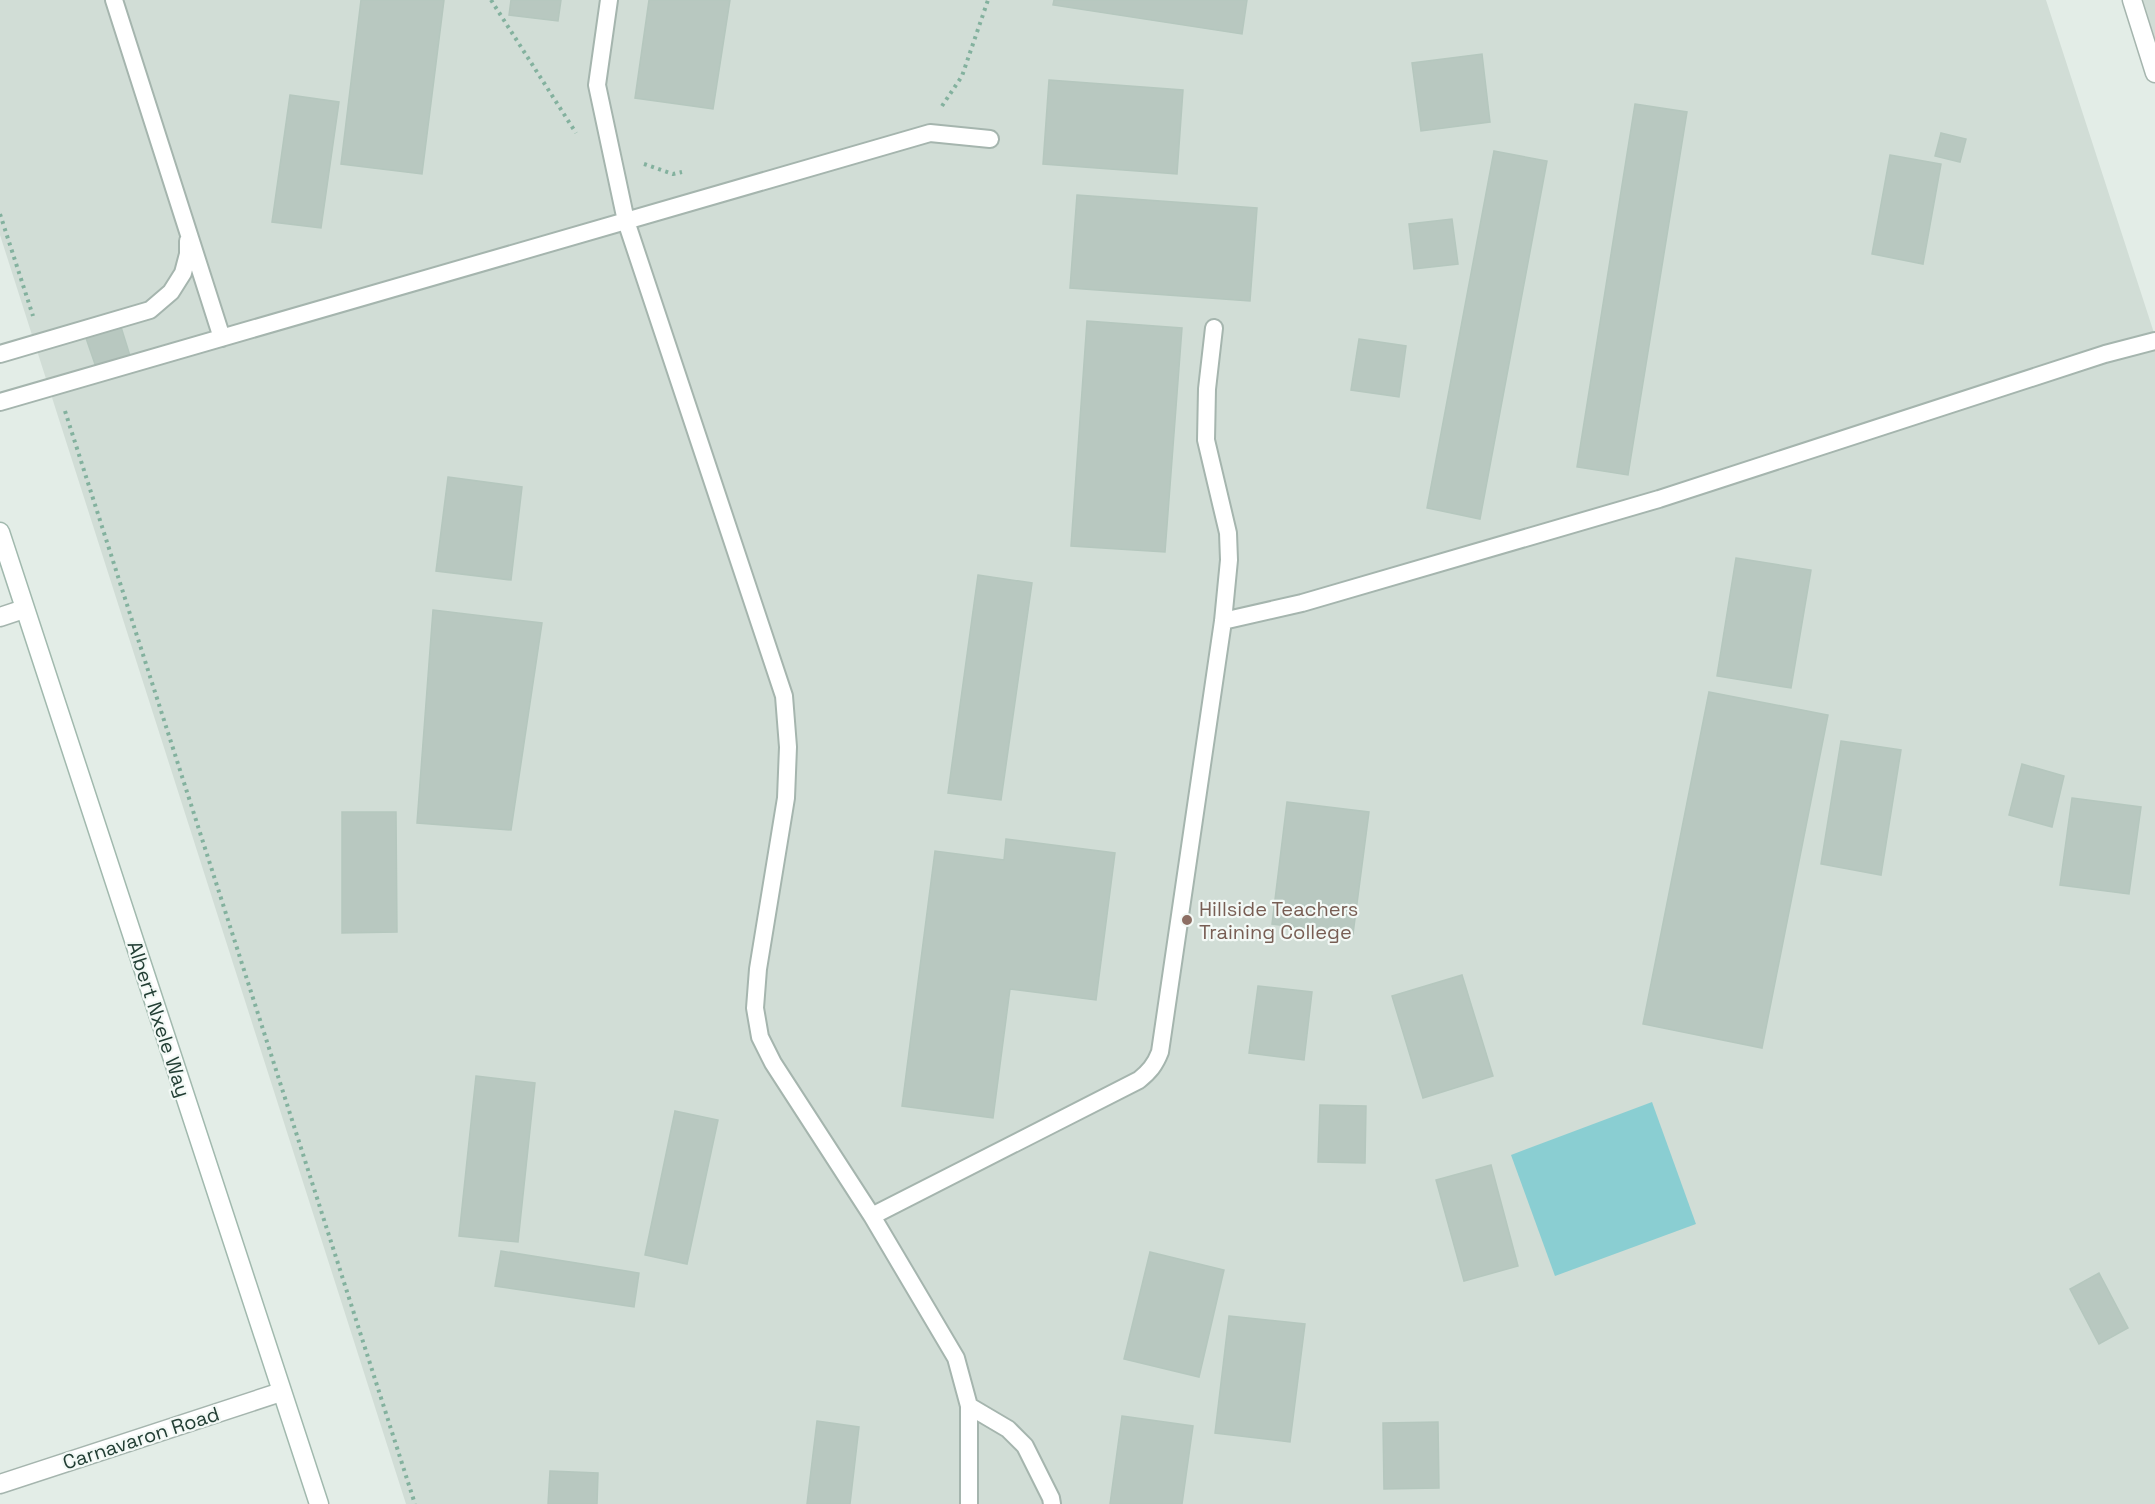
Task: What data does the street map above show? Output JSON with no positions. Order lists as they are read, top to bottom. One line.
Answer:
{"streets":{"main road":["Albert Nxele Way","Carnavaron Road"]},"crossings":[["Albert Nxele Way","Carnavaron Road"]],"places":["Hillside Teachers Training College"]}
